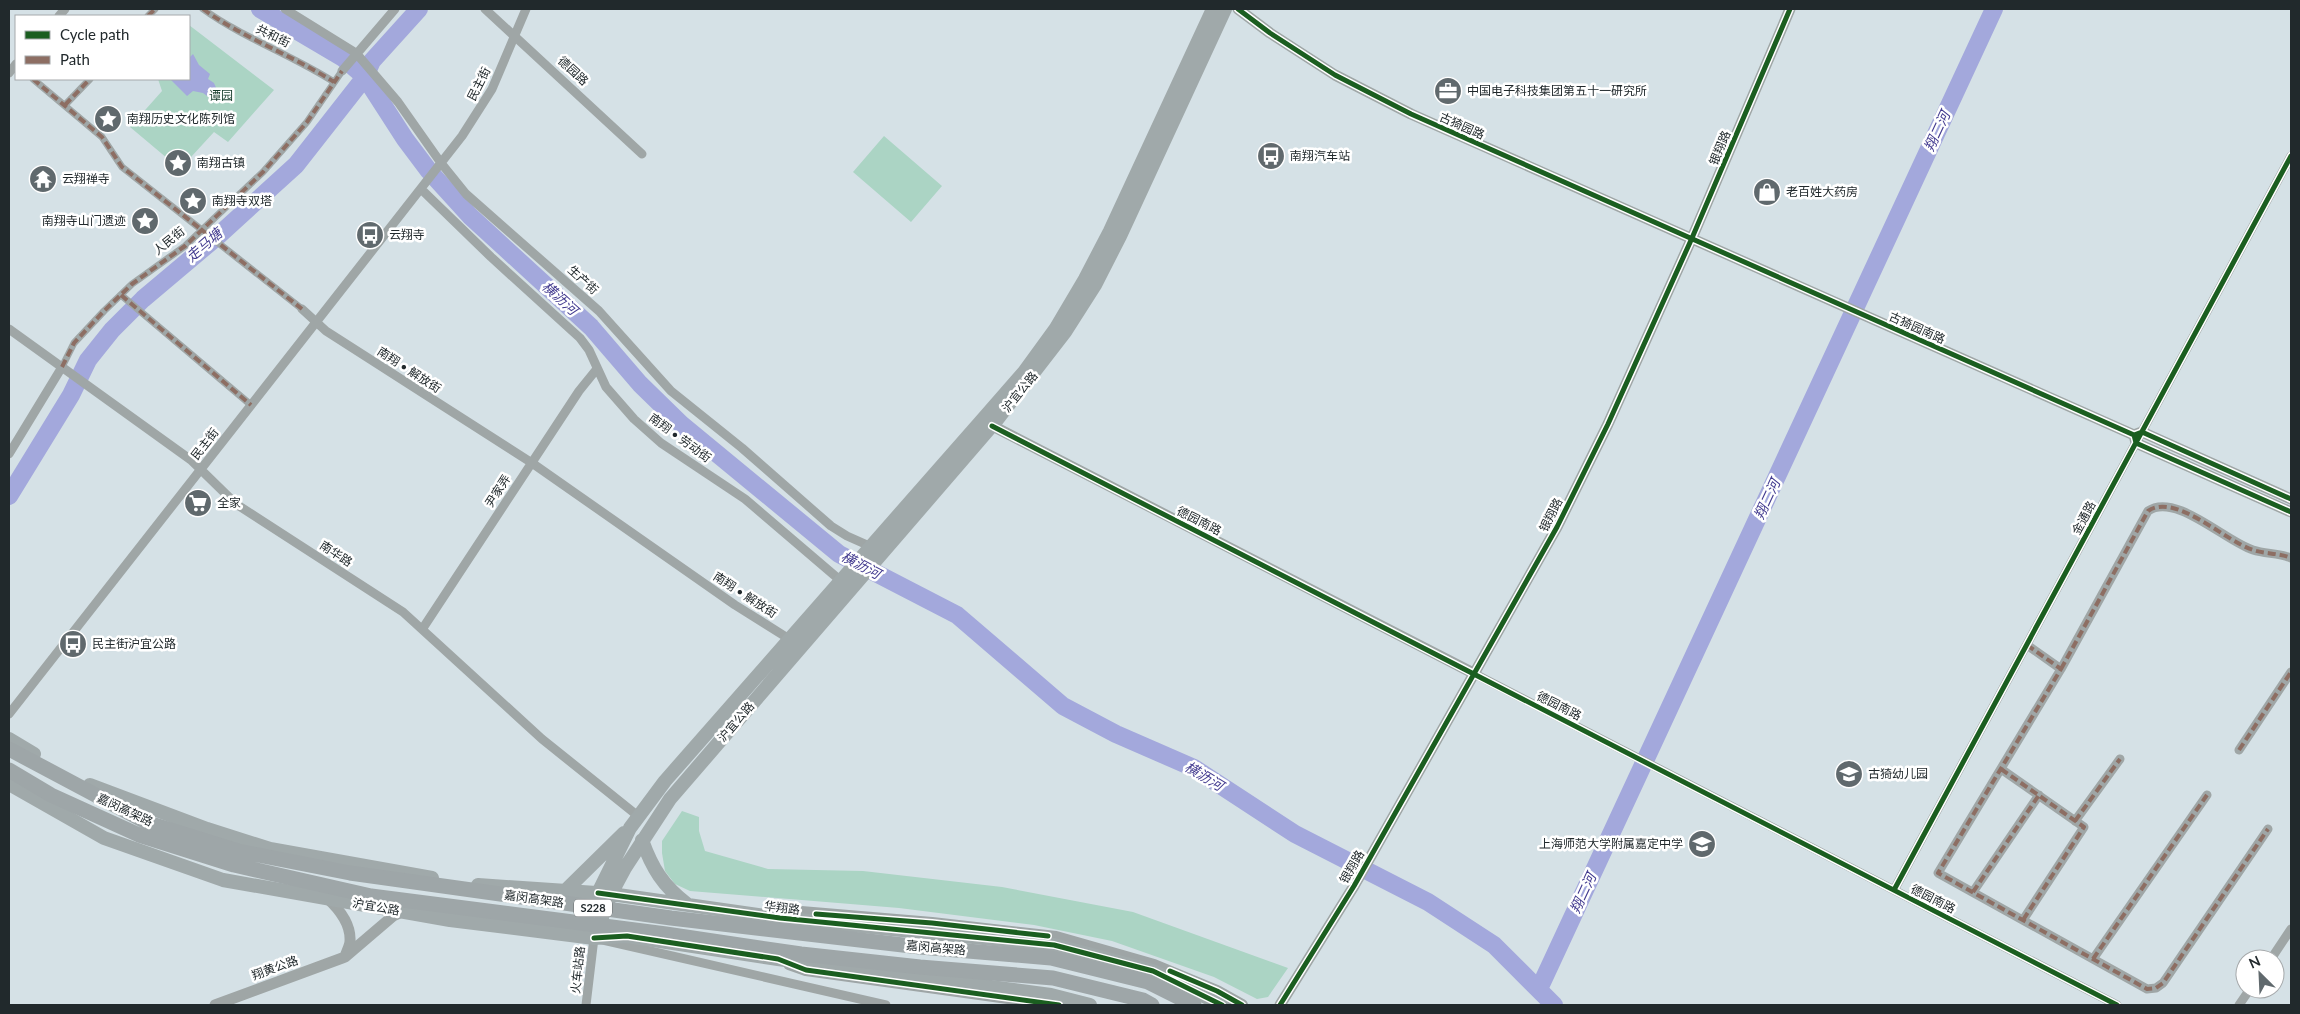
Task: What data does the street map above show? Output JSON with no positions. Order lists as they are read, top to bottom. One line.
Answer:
{"streets":{"highway":["嘉闵高架路","S228"],"main road":["沪宜公路","华翔路"],"street":["共和街","德园路","民主街","古猗园路","银翔路","人民街","生产街","古猗园南路","南翔 • 解放街","南翔 • 劳动街","尹家弄","金通路","德园南路","南华路","翔黄公路","火车站路"]},"crossings":[["共和街","人民街"],["德园路","民主街"],["民主街","生产街"],["民主街","南翔 • 解放街"],["民主街","南翔 • 劳动街"],["民主街","南华路"],["古猗园路","银翔路"],["古猗园路","古猗园南路"],["银翔路","古猗园南路"],["银翔路","德园南路"],["人民街","生产街"],["人民街","南翔 • 解放街"],["人民街","南华路"],["生产街","沪宜公路"],["古猗园南路","金通路"],["南翔 • 解放街","沪宜公路"],["南翔 • 解放街","尹家弄"],["沪宜公路","南翔 • 劳动街"],["沪宜公路","德园南路"],["沪宜公路","南华路"],["沪宜公路","华翔路"],["沪宜公路","火车站路"],["南翔 • 劳动街","尹家弄"],["尹家弄","南华路"],["金通路","德园南路"]],"water":["翔二河","走马塘","横沥河"],"parks":["谭园"],"places":{"office":["中国电子科技集团第五十一研究所"],"place":["南翔历史文化陈列馆","南翔古镇","南翔寺双塔","南翔寺山门遗迹"],"bus stop":["南翔汽车站","云翔寺","民主街沪宜公路"],"temple":["云翔禅寺"],"shop":["老百姓大药房"],"supermarket":["全家"],"school or university":["古猗幼儿园","上海师范大学附属嘉定中学"]},"legend":["Cycle path","Path"],"north":"top left"}
